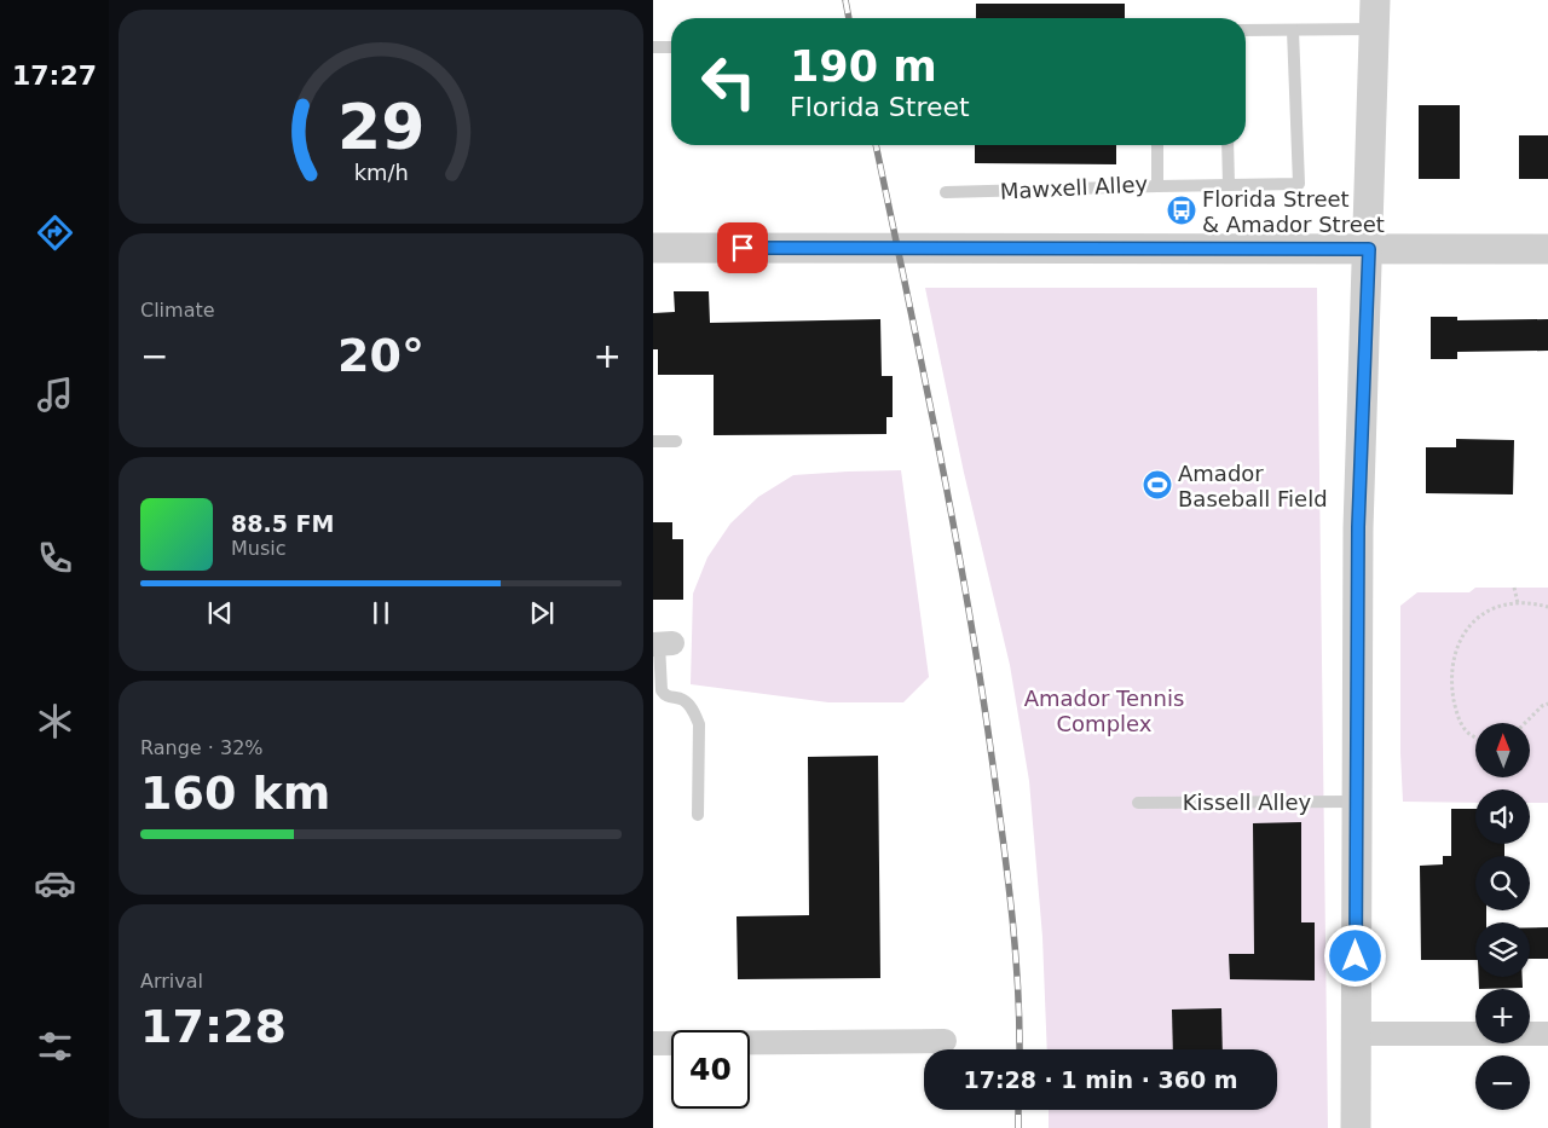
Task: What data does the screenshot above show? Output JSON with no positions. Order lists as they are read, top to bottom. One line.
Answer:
{"streets":{"lane":["Mawxell Alley","Kissell Alley"]},"parks":["Amador Tennis Complex"],"places":{"bus stop":["Florida Street & Amador Street"],"sports":["Amador Baseball Field"]},"north":"top","page":{"tabs":"17:27","turn":["190 m","Florida Street"],"tile":["Climate",["Range · 32%","160 km"],["Arrival","17:28"]],"heat":["−","20°","+"],"song":["88.5 FM","Music"],"map_buttons":["+","−"],"limit":"40","trip":"17:28 · 1 min · 360 m","gauge":["29","km/h"]}}
